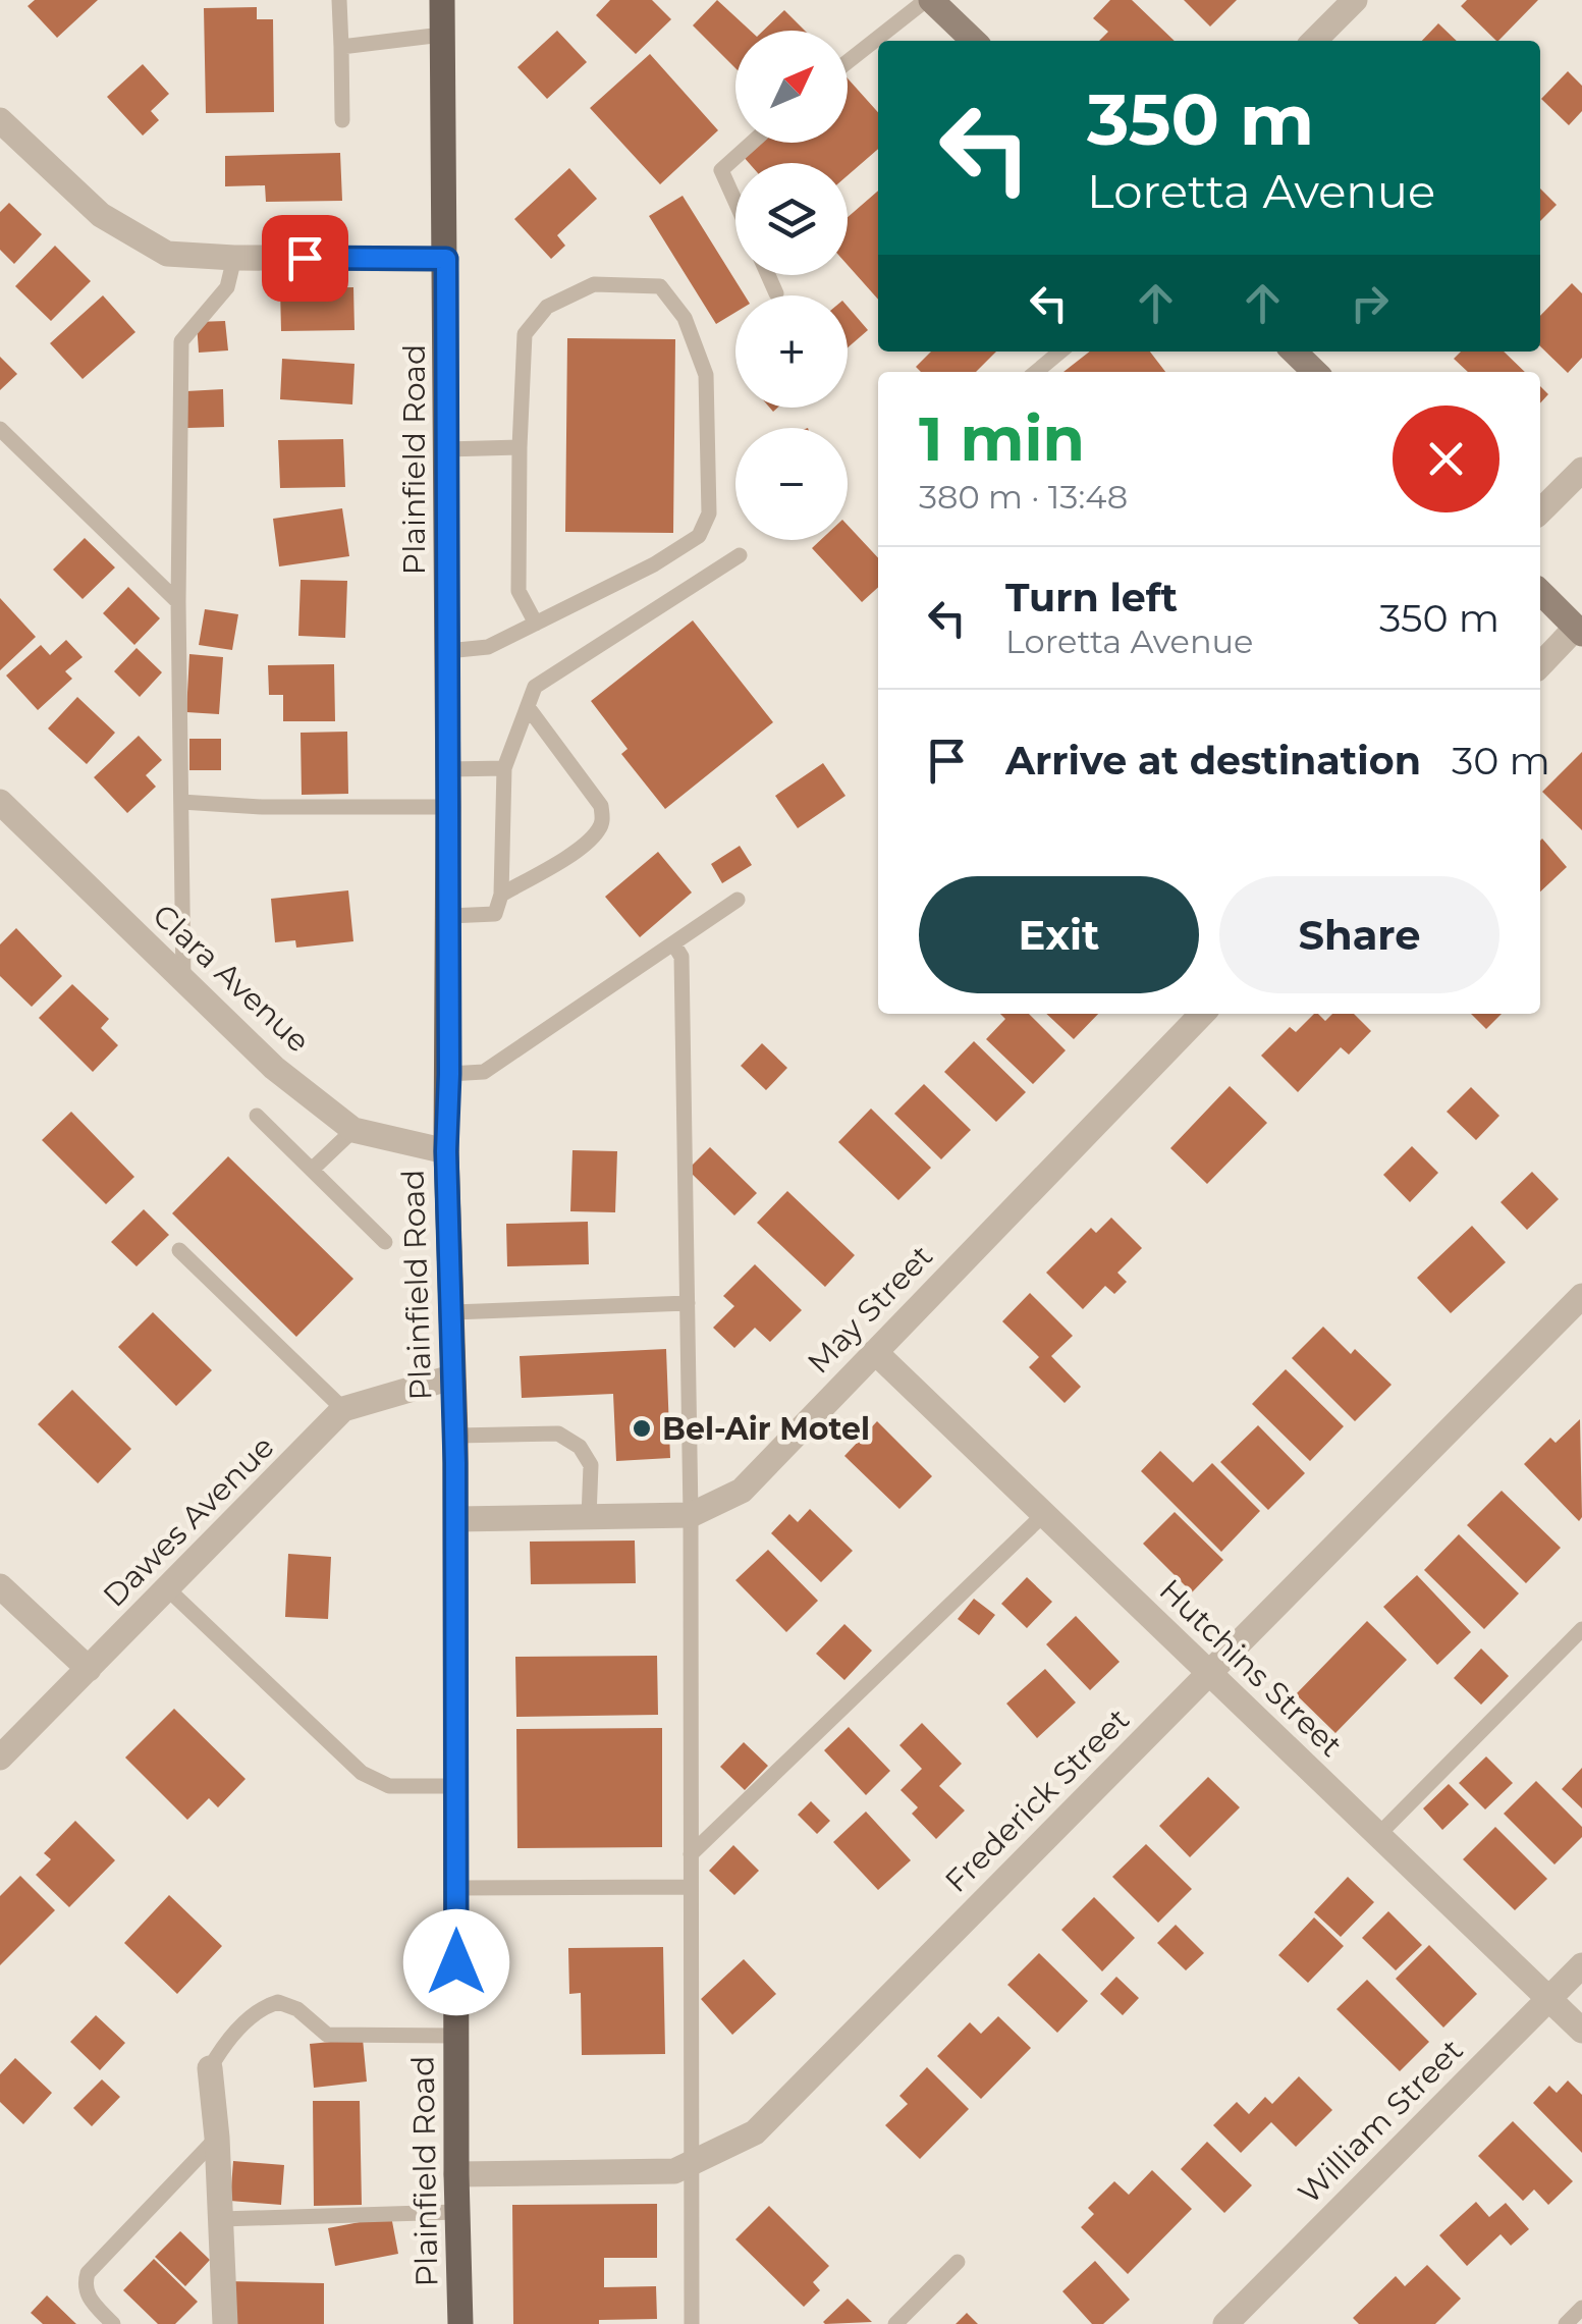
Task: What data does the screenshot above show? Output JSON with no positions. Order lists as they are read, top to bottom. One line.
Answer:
{"streets":{"main road":["Plainfield Road"],"street":["Clara Avenue","May Street","Dawes Avenue","Hutchins Street","Frederick Street","William Street"]},"crossings":[["Plainfield Road","Clara Avenue"],["Plainfield Road","May Street"],["Plainfield Road","Dawes Avenue"],["Plainfield Road","Frederick Street"],["May Street","Hutchins Street"],["Hutchins Street","Frederick Street"],["Hutchins Street","William Street"]],"places":["Bel-Air Motel"],"north":"top right","page":{"map_buttons":["+","−"],"turn":["350 m","Loretta Avenue"],"heading":["1 min","380 m · 13:48"],"list":[{"name":"Turn left","note":"Loretta Avenue","value":"350 m"},{"name":"Arrive at destination","value":"30 m"}],"buttons":["Exit","Share"]}}
